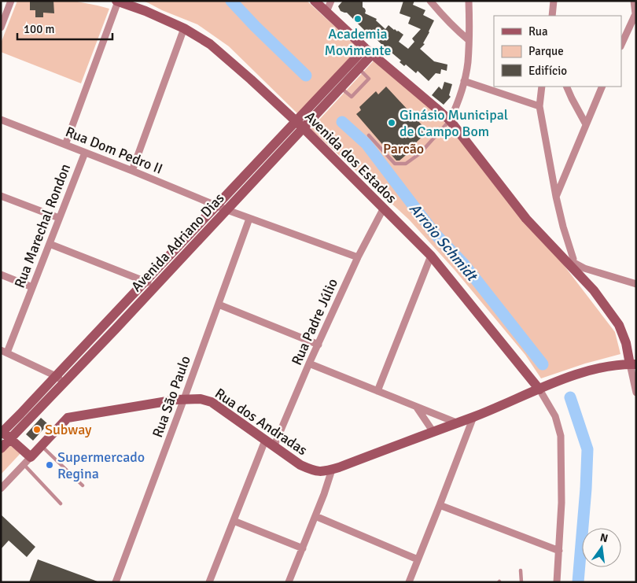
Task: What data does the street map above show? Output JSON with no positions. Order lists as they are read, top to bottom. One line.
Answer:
{"streets":{"street":["Rua Dom Pedro II","Avenida dos Estados","Rua Marechal Rondon","Avenida Adriano Dias","Rua Padre Júlio","Rua São Paulo","Rua dos Andradas"]},"crossings":[["Rua Dom Pedro II","Rua Marechal Rondon"],["Rua Dom Pedro II","Avenida Adriano Dias"],["Rua Dom Pedro II","Rua Padre Júlio"],["Rua Dom Pedro II","Rua São Paulo"],["Avenida dos Estados","Avenida Adriano Dias"],["Avenida dos Estados","Rua Padre Júlio"],["Avenida dos Estados","Rua dos Andradas"],["Rua Padre Júlio","Rua dos Andradas"],["Rua São Paulo","Rua dos Andradas"]],"water":["Arroio Schmidt"],"parks":["Parcão"],"places":["Academia Movimente","Ginásio Municipal de Campo Bom","Subway","Supermercado Regina"],"legend":["Rua","Parque","Edifício"],"scale_bar":"100 m","north":"top"}
